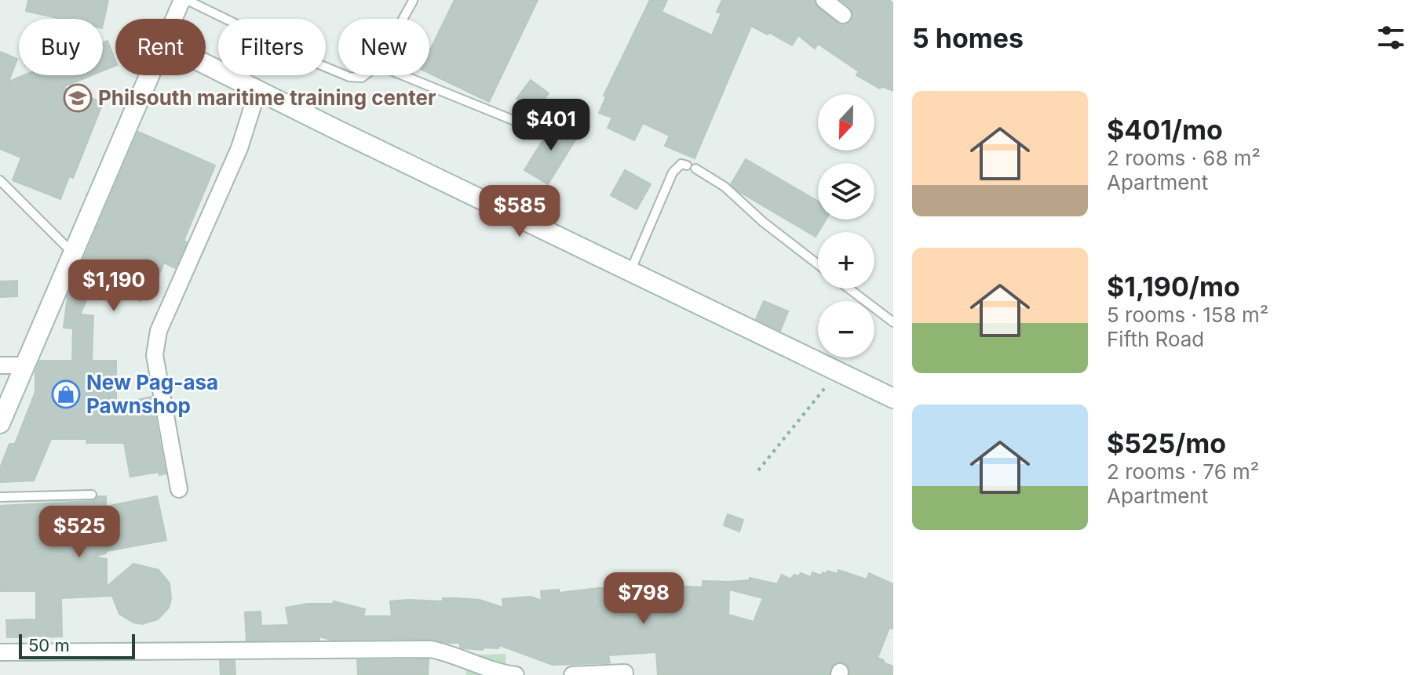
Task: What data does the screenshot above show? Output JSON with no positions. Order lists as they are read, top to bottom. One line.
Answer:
{"places":{"school or university":["Philsouth maritime training center"],"shop":["New Pag-asa Pawnshop"]},"scale_bar":"50 m","north":"bottom","page":{"heading":"5 homes","chip":["Buy","Rent","Filters","New"],"list":[{"name":"$401/mo","note":"2 rooms · 68 m² · Apartment"},{"name":"$1,190/mo","note":"5 rooms · 158 m² · Fifth Road"},{"name":"$525/mo","note":"2 rooms · 76 m² · Apartment"}],"map_buttons":["+","−"],"price":["$401","$585","$1,190","$525","$798"],"scale":"50 m"}}
